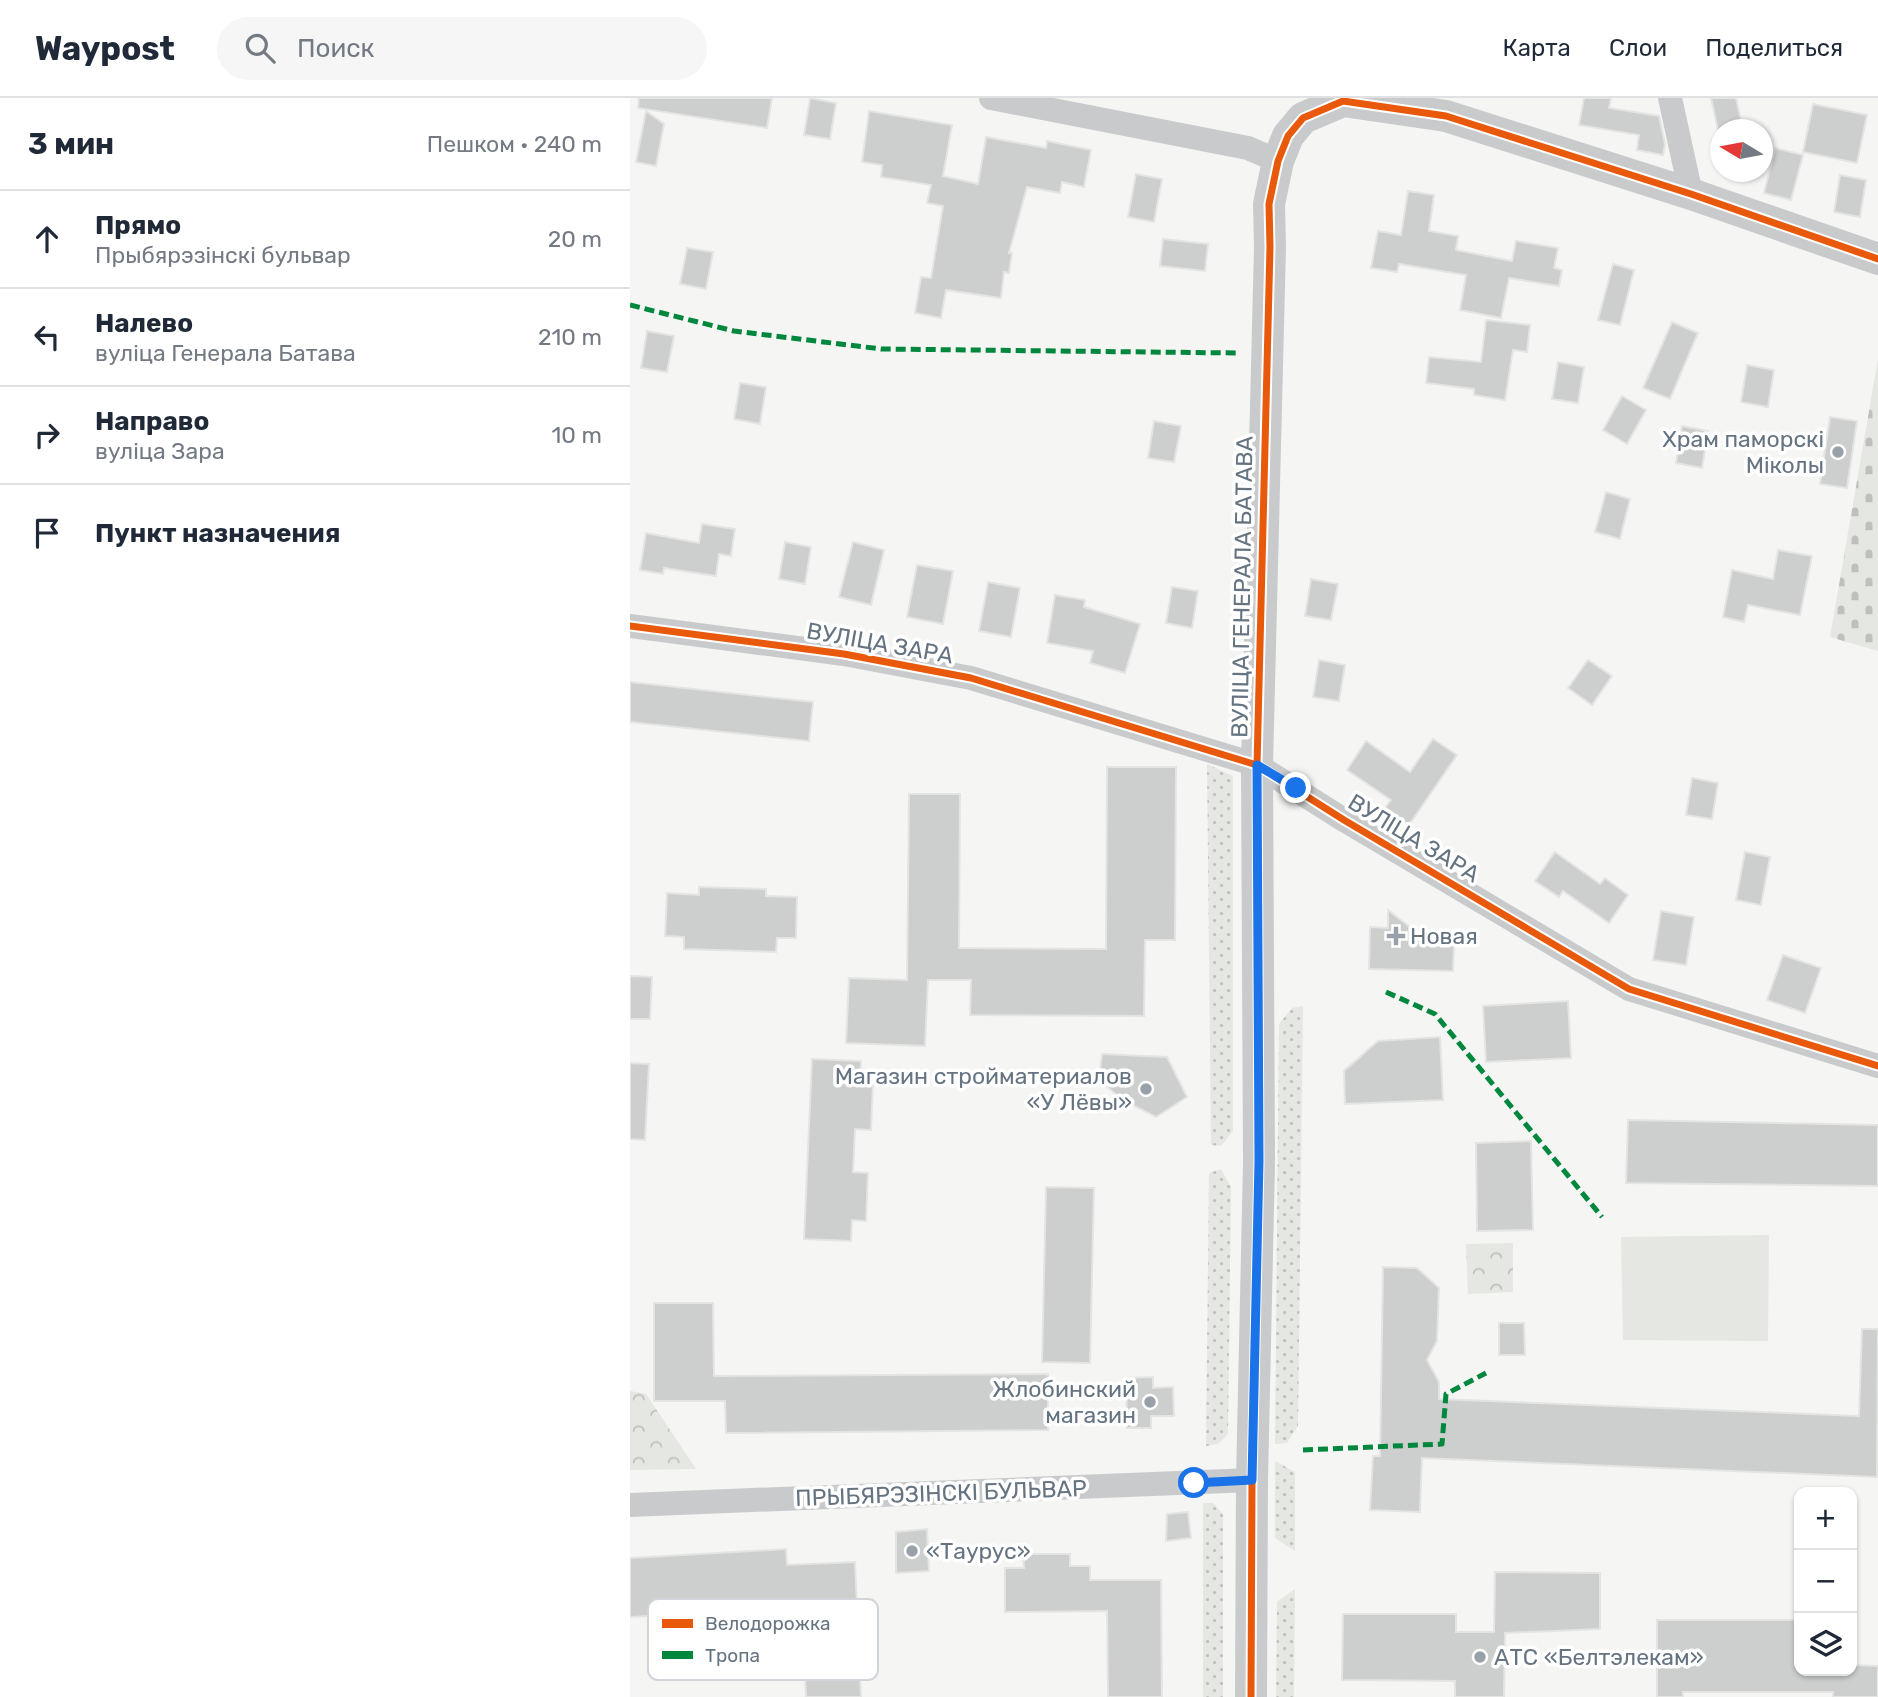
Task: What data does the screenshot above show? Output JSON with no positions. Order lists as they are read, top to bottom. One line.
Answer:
{"streets":{"street":["ВУЛІЦА ГЕНЕРАЛА БАТАВА","ВУЛІЦА ЗАРА","ПРЫБЯРЭЗІНСКІ БУЛЬВАР"]},"crossings":[["ВУЛІЦА ГЕНЕРАЛА БАТАВА","ВУЛІЦА ЗАРА"],["ВУЛІЦА ГЕНЕРАЛА БАТАВА","ПРЫБЯРЭЗІНСКІ БУЛЬВАР"]],"places":{"other":["Храм паморскі Міколы","Магазин стройматериалов «У Лёвы»","Жлобинский магазин","«Таурус»","АТС «Белтэлекам»"],"health":["Новая"]},"legend":["Велодорожка","Тропа"],"north":"left","page":{"header":"Waypost","search":"Поиск","nav":["Карта","Слои","Поделиться"],"heading":["3 мин","Пешком · 240 m"],"list":[["Прямо","Прыбярэзінскі бульвар","20 m"],["Налево","вуліца Генерала Батава","210 m"],["Направо","вуліца Зара","10 m"],"Пункт назначения"],"map_buttons":["+","−"]}}
